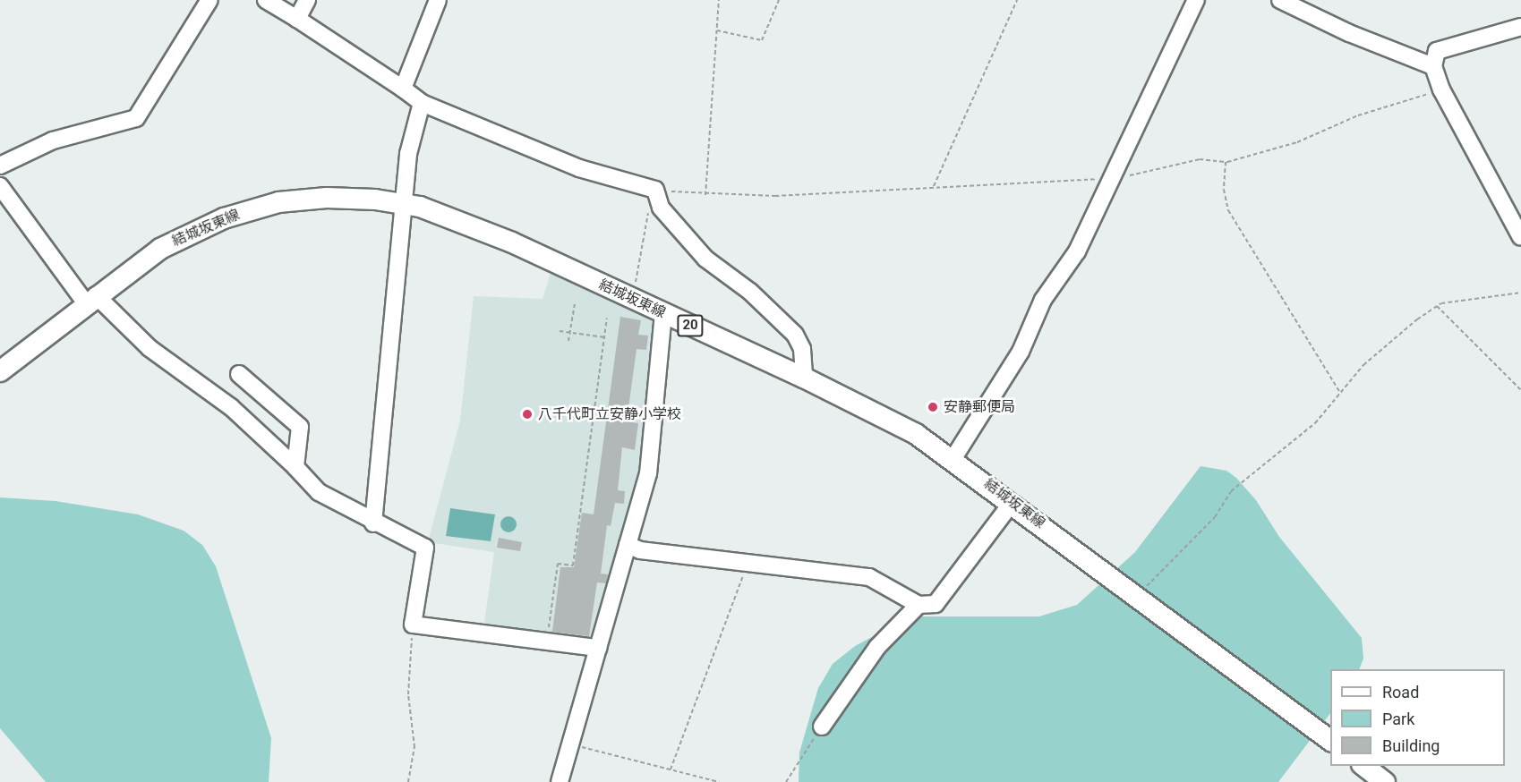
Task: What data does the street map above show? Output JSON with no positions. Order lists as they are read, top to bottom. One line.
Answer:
{"streets":{"main road":["結城坂東線","20"]},"places":["安静郵便局","八千代町立安静小学校"],"legend":["Road","Park","Building"]}
